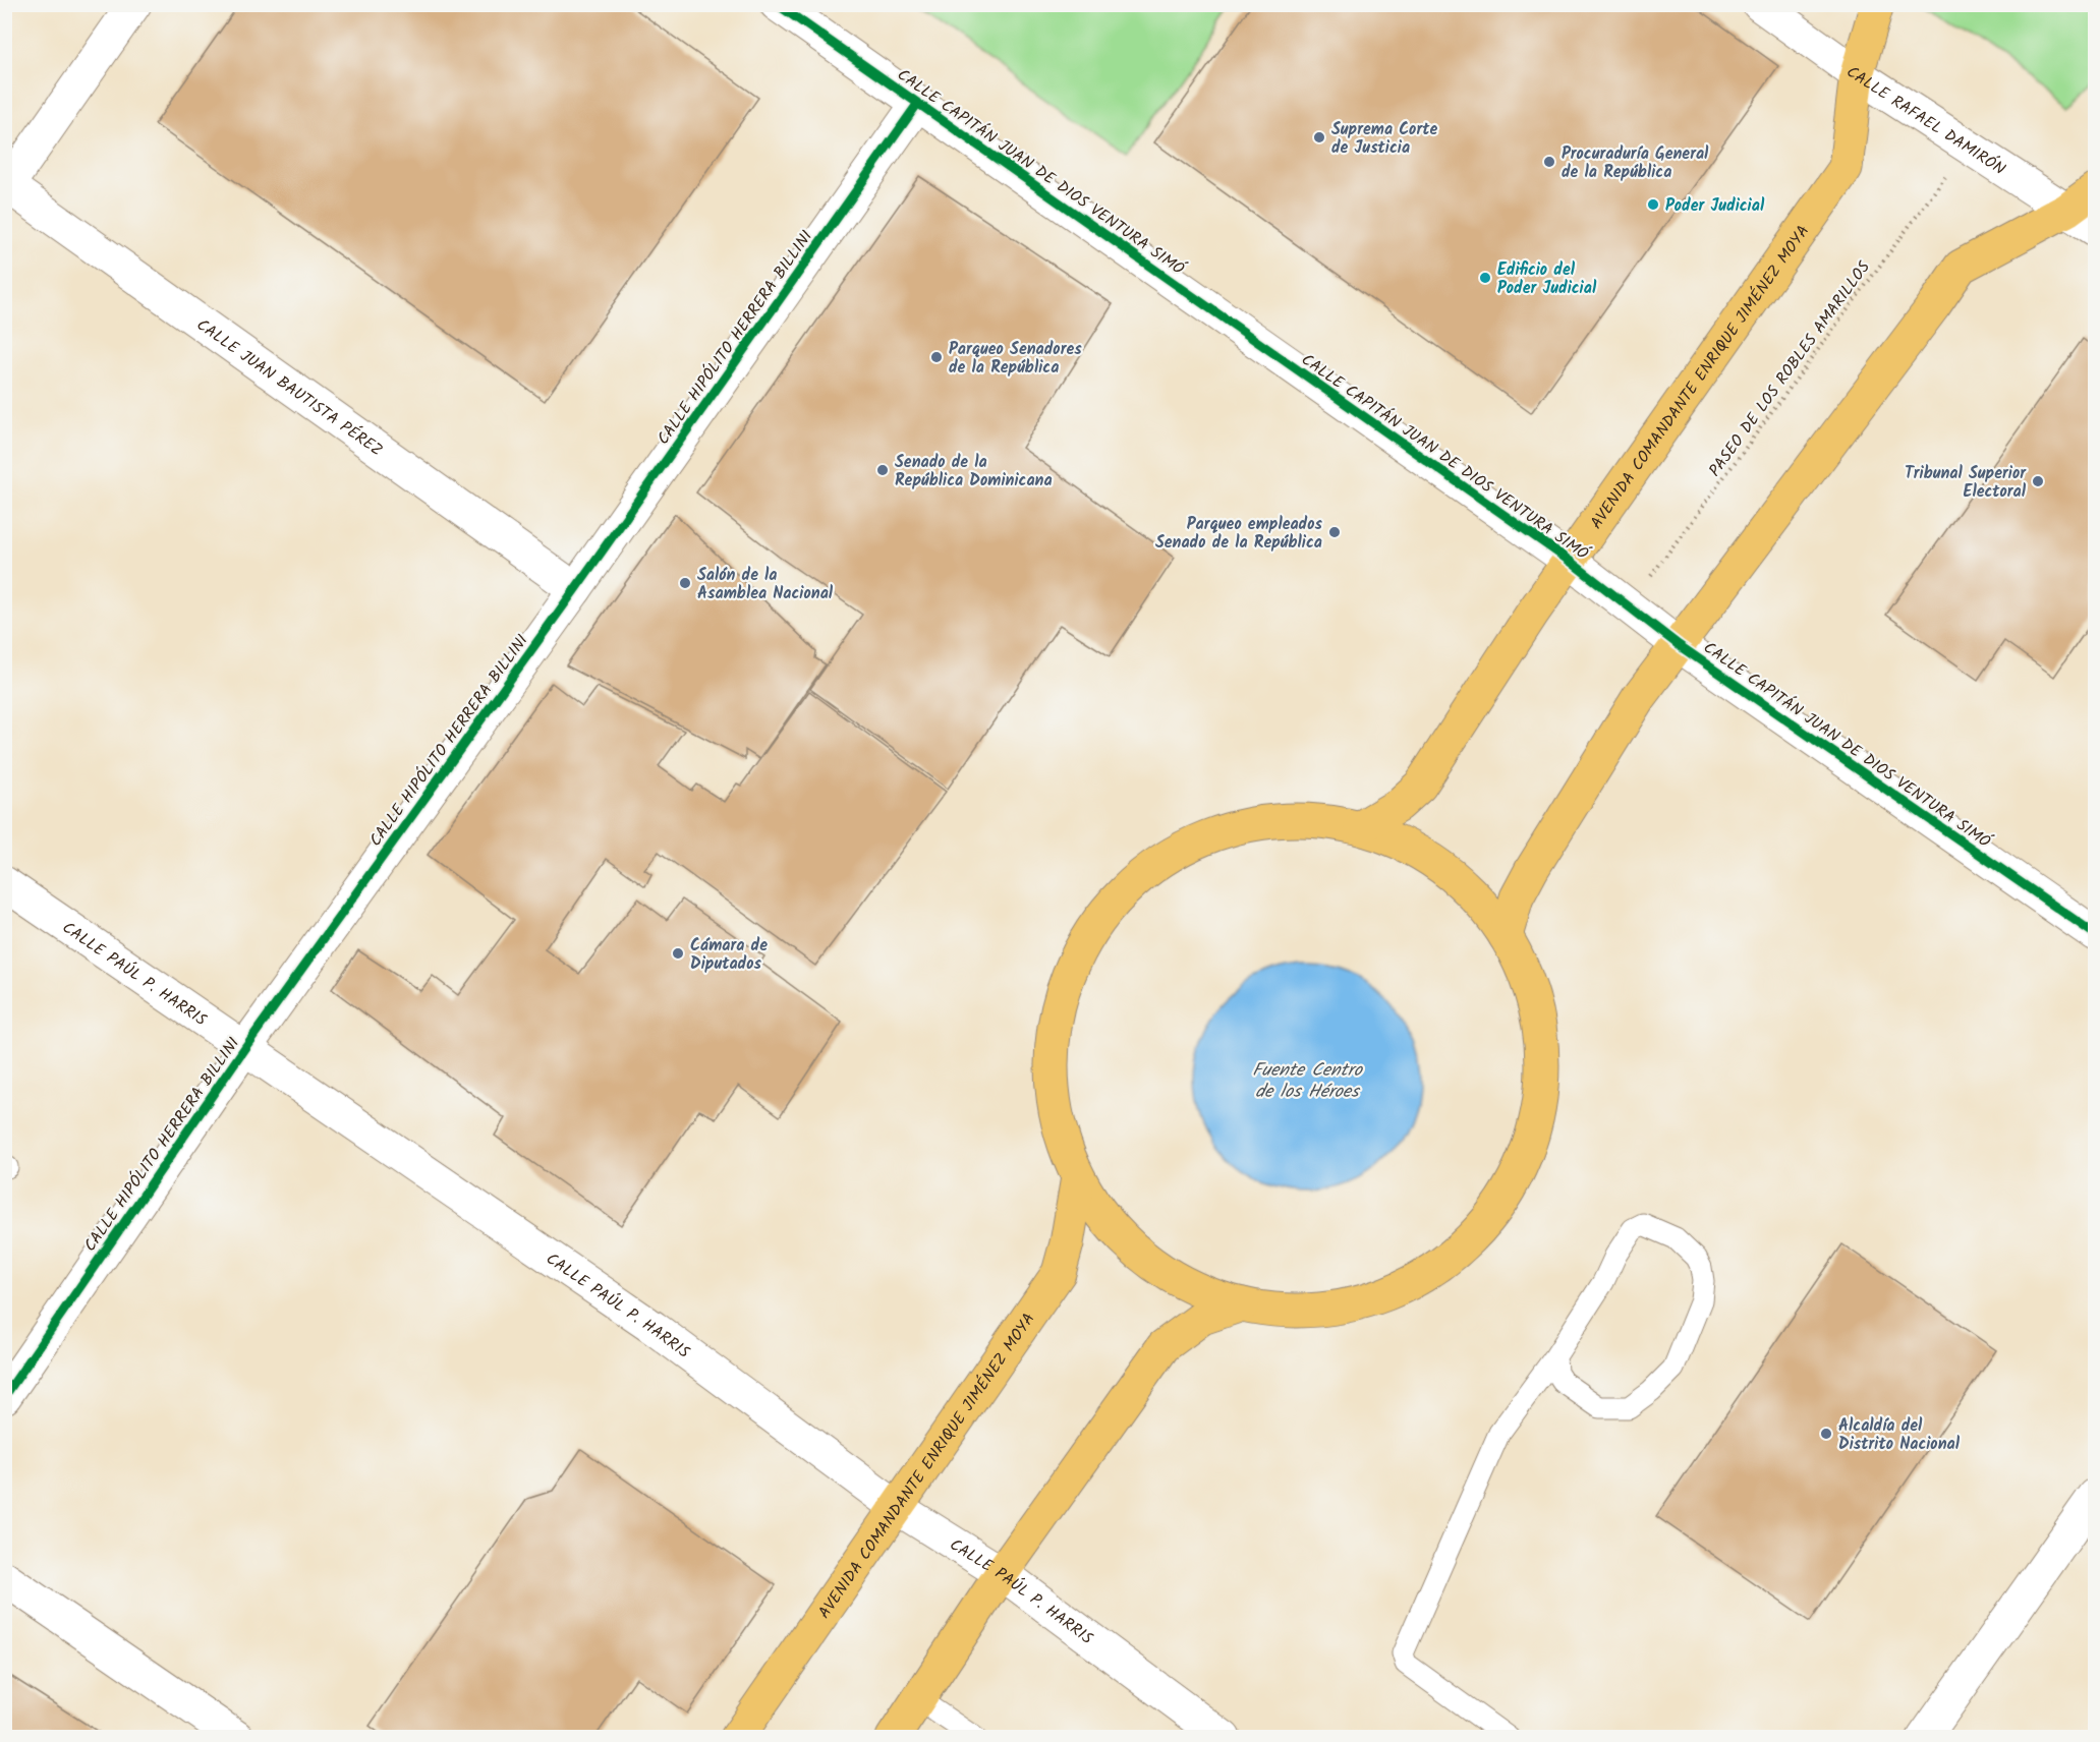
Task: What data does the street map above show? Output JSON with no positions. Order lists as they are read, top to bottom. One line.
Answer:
{"streets":{"main road":["AVENIDA COMANDANTE ENRIQUE JIMÉNEZ MOYA"],"street":["CALLE RAFAEL DAMIRÓN","CALLE CAPITÁN JUAN DE DIOS VENTURA SIMÓ","CALLE HIPÓLITO HERRERA BILLINI","CALLE JUAN BAUTISTA PÉREZ","CALLE PAÚL P. HARRIS"],"path":["PASEO DE LOS ROBLES AMARILLOS"]},"crossings":[["CALLE RAFAEL DAMIRÓN","PASEO DE LOS ROBLES AMARILLOS"],["CALLE RAFAEL DAMIRÓN","AVENIDA COMANDANTE ENRIQUE JIMÉNEZ MOYA"],["CALLE CAPITÁN JUAN DE DIOS VENTURA SIMÓ","CALLE HIPÓLITO HERRERA BILLINI"],["CALLE CAPITÁN JUAN DE DIOS VENTURA SIMÓ","PASEO DE LOS ROBLES AMARILLOS"],["CALLE CAPITÁN JUAN DE DIOS VENTURA SIMÓ","AVENIDA COMANDANTE ENRIQUE JIMÉNEZ MOYA"],["CALLE HIPÓLITO HERRERA BILLINI","CALLE JUAN BAUTISTA PÉREZ"],["CALLE HIPÓLITO HERRERA BILLINI","CALLE PAÚL P. HARRIS"],["AVENIDA COMANDANTE ENRIQUE JIMÉNEZ MOYA","CALLE PAÚL P. HARRIS"]],"water":["Fuente Centro de los Héroes"],"places":["Suprema Corte de Justicia","Procuraduría General de la República","Poder Judicial","Edificio del Poder Judicial","Parqueo Senadores de la República","Senado de la República Dominicana","Tribunal Superior Electoral","Parqueo empleados Senado de la República","Salón de la Asamblea Nacional","Cámara de Diputados","Alcaldía del Distrito Nacional"]}
